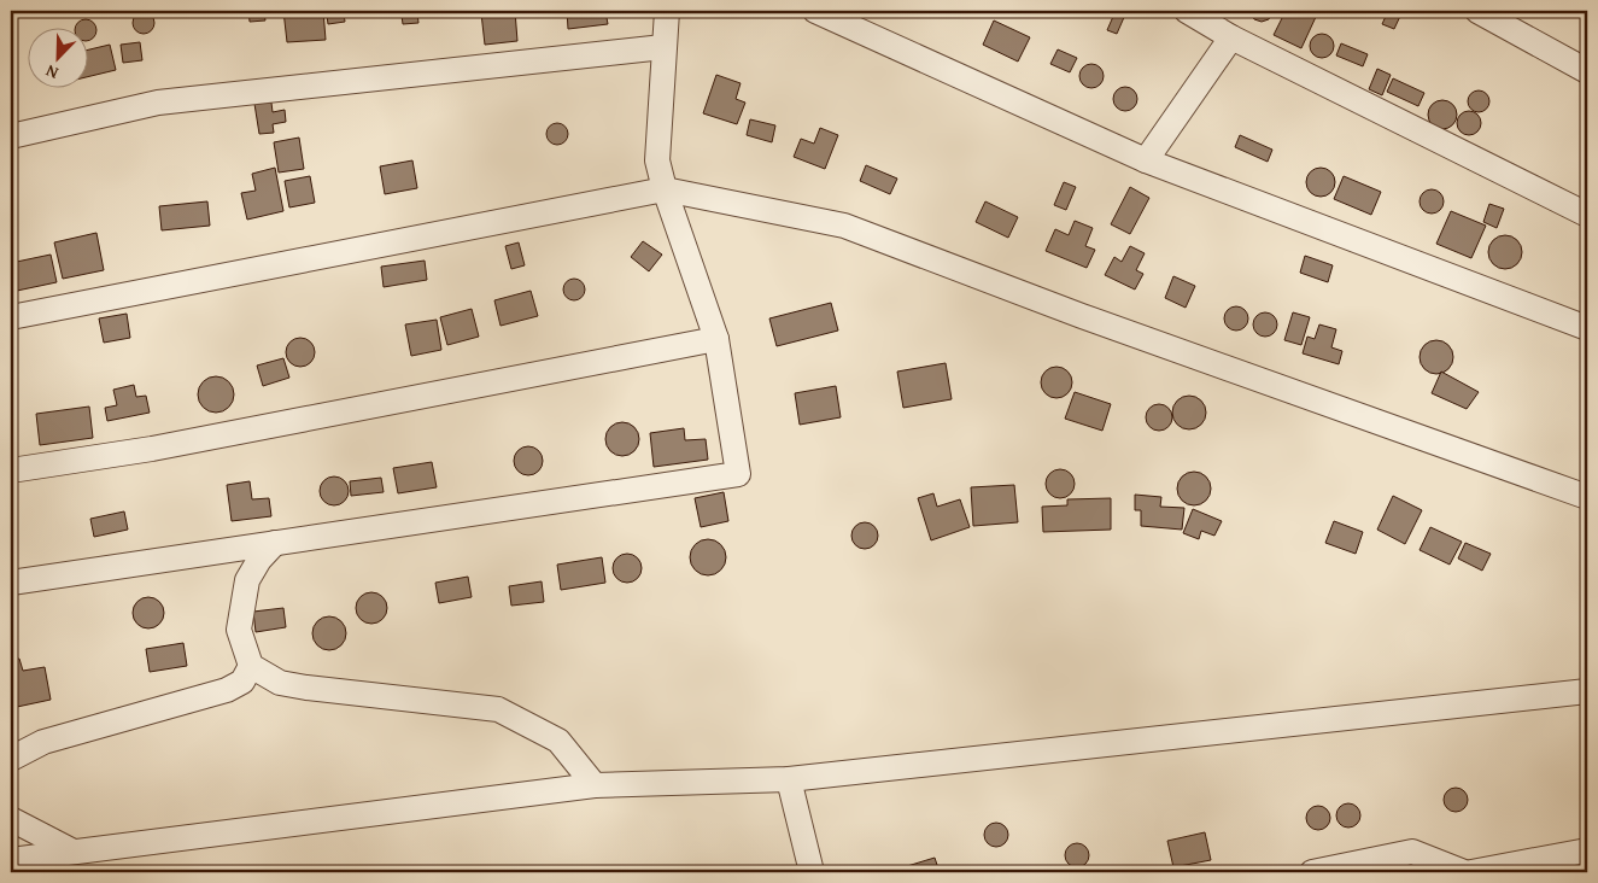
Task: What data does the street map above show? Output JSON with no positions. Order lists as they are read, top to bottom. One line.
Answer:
{"north":"bottom left"}
